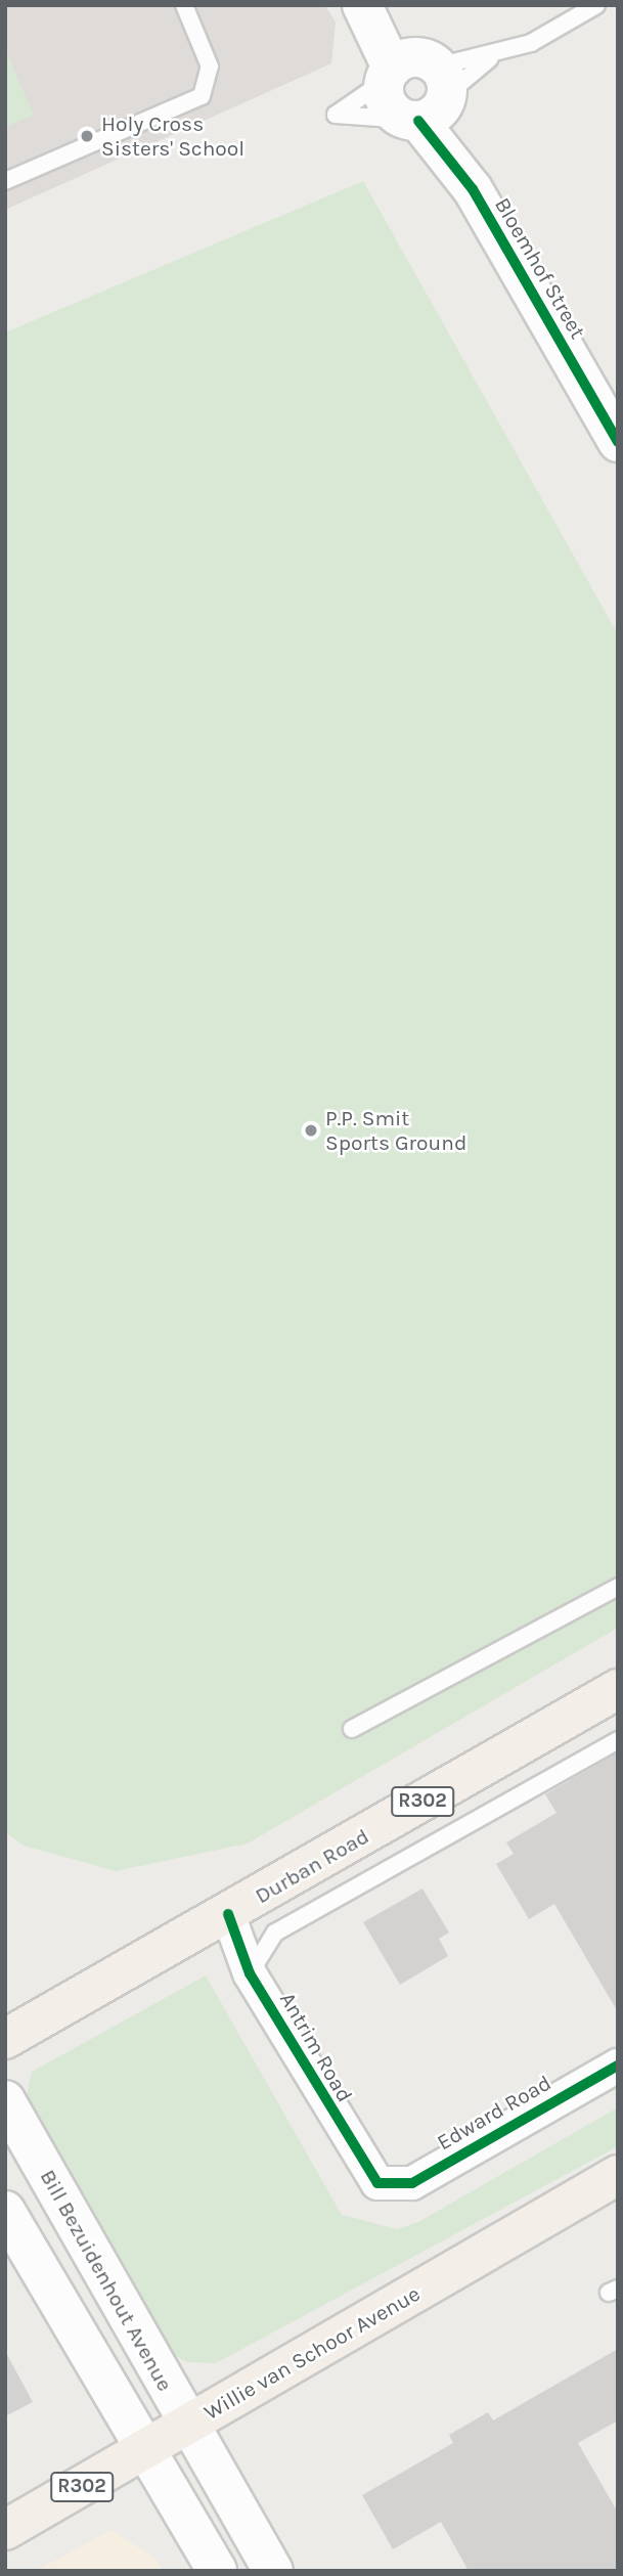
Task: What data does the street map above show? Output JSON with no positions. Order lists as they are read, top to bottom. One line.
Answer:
{"streets":{"main road":["Bloemhof Street","R302","Durban Road","Bill Bezuidenhout Avenue","Willie van Schoor Avenue"],"street":["Antrim Road","Edward Road"]},"crossings":[["Durban Road","Antrim Road"],["Antrim Road","Edward Road"],["Bill Bezuidenhout Avenue","Willie van Schoor Avenue"]],"places":["Holy Cross Sisters' School","P.P. Smit Sports Ground"]}
